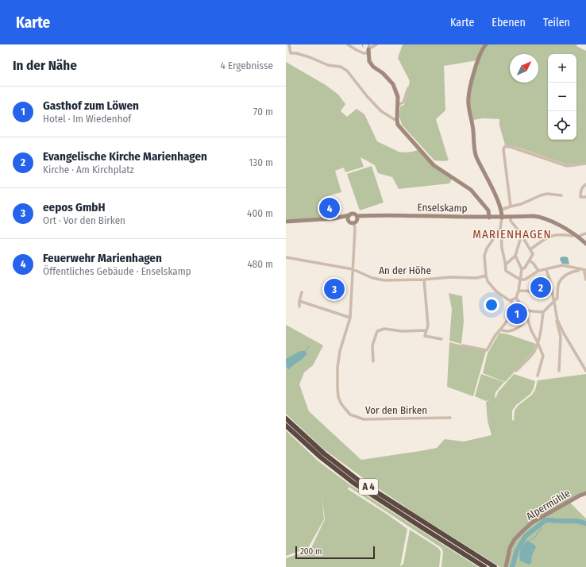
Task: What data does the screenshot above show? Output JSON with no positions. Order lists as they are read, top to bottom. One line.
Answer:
{"streets":{"highway":["A 4"],"main road":["Enselskamp","Alpermühle"],"street":["An der Höhe","Vor den Birken"]},"crossings":[["An der Höhe","Vor den Birken"]],"districts":["MARIENHAGEN"],"scale_bar":"200 m","north":"top right","page":{"header":"Karte","nav":["Karte","Ebenen","Teilen"],"heading":["In der Nähe","4 Ergebnisse"],"map_buttons":["+","−"],"list":[{"mark":"1","name":"Gasthof zum Löwen","note":"Hotel · Im Wiedenhof","value":"70 m"},{"mark":"2","name":"Evangelische Kirche Marienhagen","note":"Kirche · Am Kirchplatz","value":"130 m"},{"mark":"3","name":"eepos GmbH","note":"Ort · Vor den Birken","value":"400 m"},{"mark":"4","name":"Feuerwehr Marienhagen","note":"Öffentliches Gebäude · Enselskamp","value":"480 m"}],"pins":["4","2","3","1"],"scale":"200 m"}}
